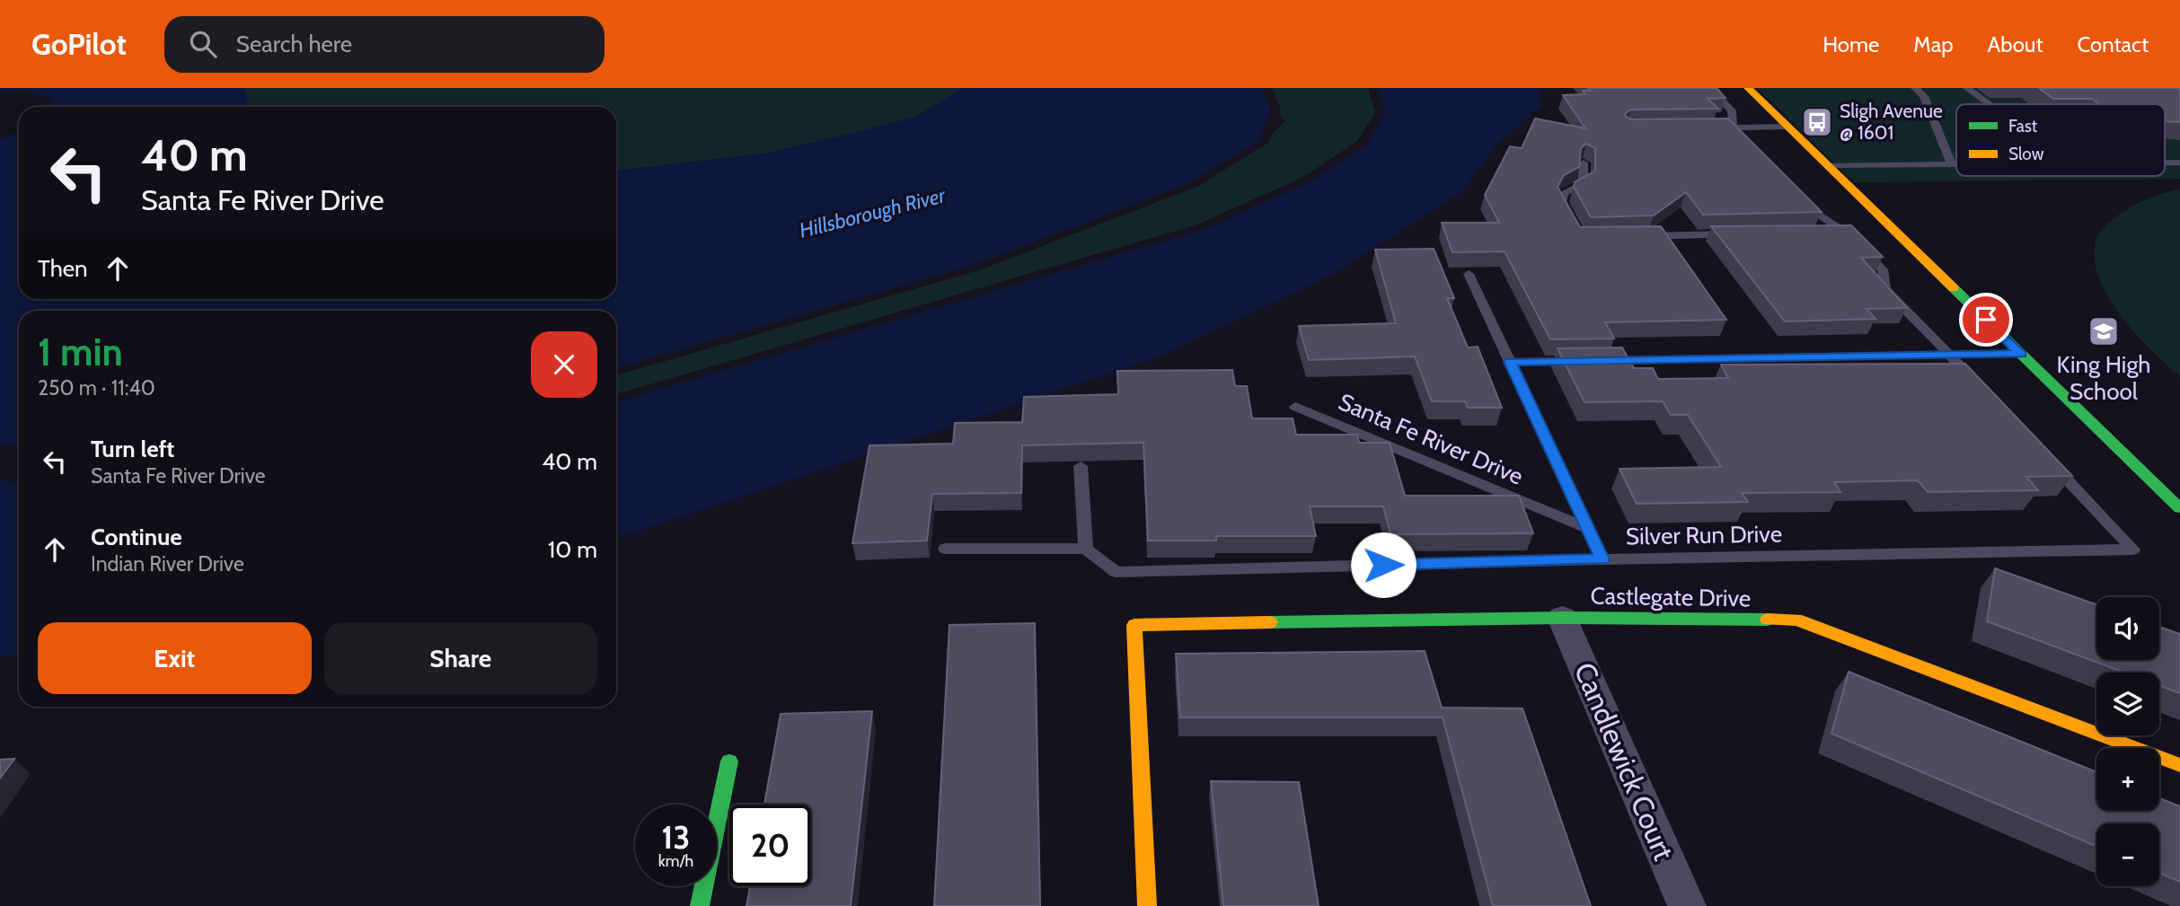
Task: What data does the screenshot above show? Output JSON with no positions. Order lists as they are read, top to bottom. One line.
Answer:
{"streets":{"street":["Castlegate Drive","Candlewick Court"],"lane":["Santa Fe River Drive","Silver Run Drive"]},"crossings":[["Castlegate Drive","Candlewick Court"]],"water":["Hillsborough River"],"places":{"bus stop":["Sligh Avenue @ 1601"],"school or university":["King High School"]},"legend":["Fast","Slow"],"page":{"header":"GoPilot","search":"Search here","nav":["Home","Map","About","Contact"],"turn":["40 m","Santa Fe River Drive"],"then":"Then","heading":["1 min","250 m · 11:40"],"list":[{"name":"Turn left","note":"Santa Fe River Drive","value":"40 m"},{"name":"Continue","note":"Indian River Drive","value":"10 m"}],"map_buttons":["+","−"],"buttons":["Exit","Share"],"speed":"13 km/h","limit":"20"}}
